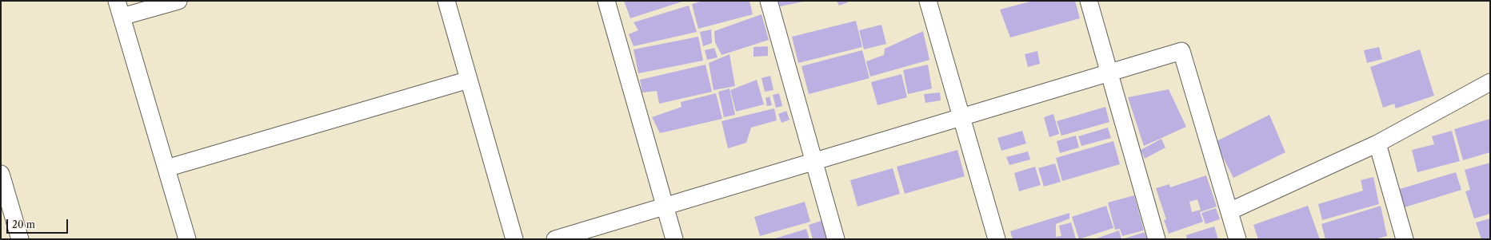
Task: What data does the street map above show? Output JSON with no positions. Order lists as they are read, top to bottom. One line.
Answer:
{"scale_bar":"20 m"}
